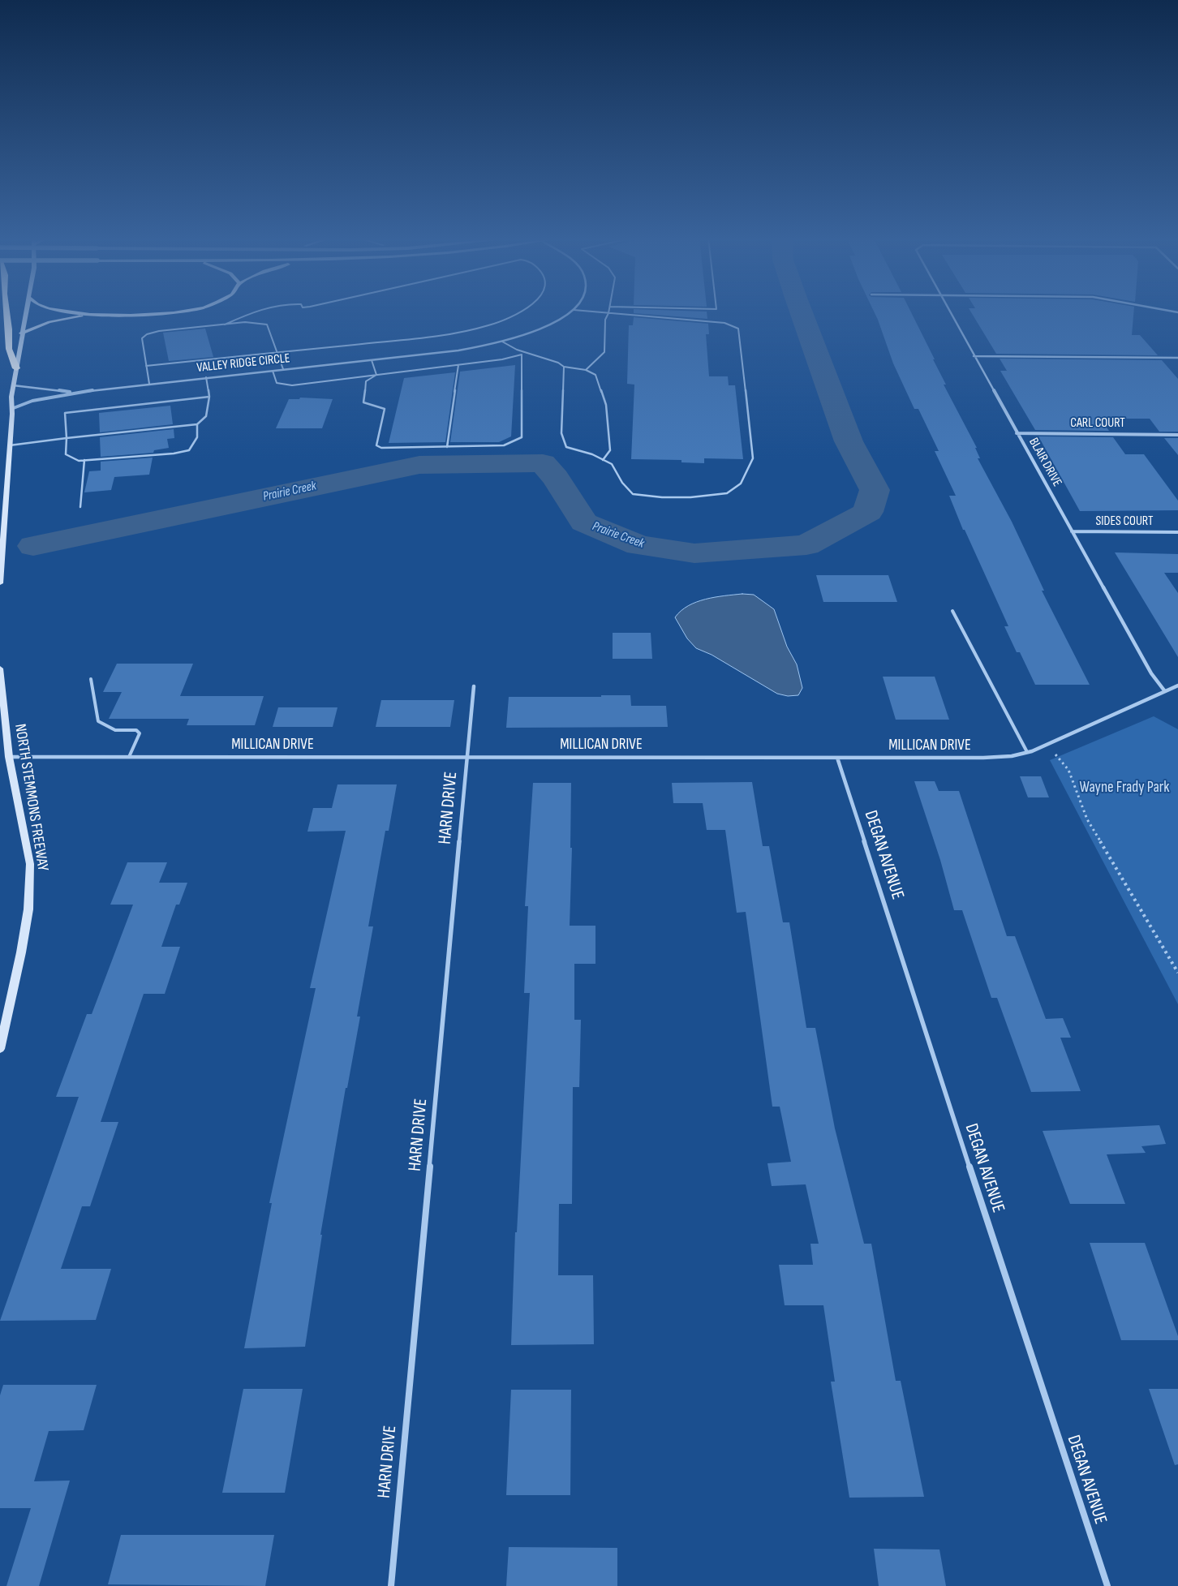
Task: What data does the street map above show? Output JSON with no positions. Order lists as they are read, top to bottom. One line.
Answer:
{"streets":{"main road":["NORTH STEMMONS FREEWAY"],"street":["VALLEY RIDGE CIRCLE","CARL COURT","BLAIR DRIVE","SIDES COURT","MILLICAN DRIVE","HARN DRIVE","DEGAN AVENUE"]},"crossings":[["CARL COURT","BLAIR DRIVE"],["BLAIR DRIVE","SIDES COURT"],["BLAIR DRIVE","MILLICAN DRIVE"],["MILLICAN DRIVE","NORTH STEMMONS FREEWAY"],["MILLICAN DRIVE","HARN DRIVE"],["MILLICAN DRIVE","DEGAN AVENUE"]],"water":["Prairie Creek"],"parks":["Wayne Frady Park"]}
